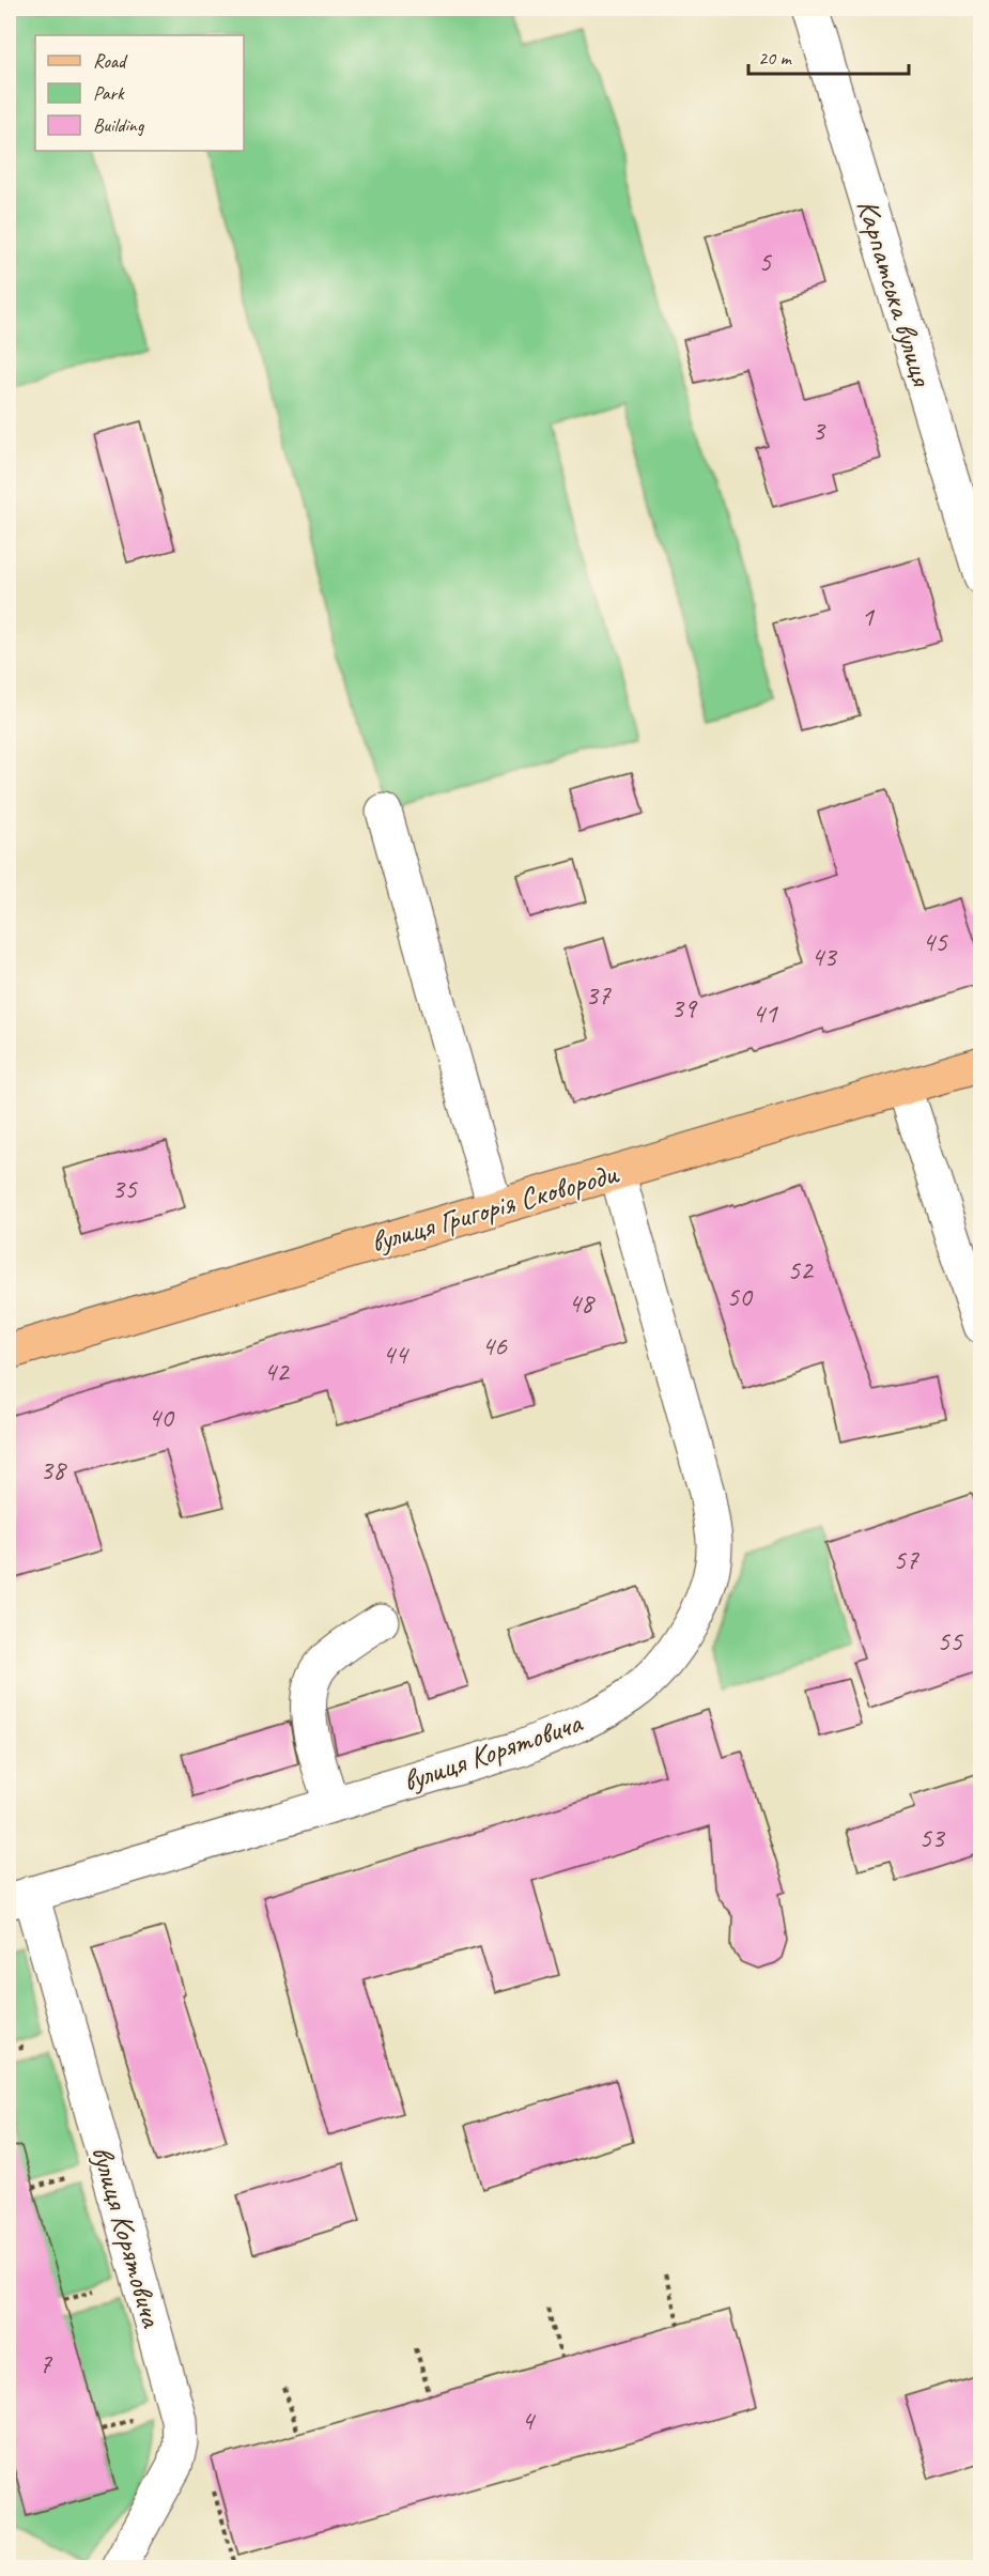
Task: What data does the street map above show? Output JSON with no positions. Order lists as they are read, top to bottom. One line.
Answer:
{"streets":{"main road":["вулиця Григорія Сковороди"],"street":["Карпатська вулиця","вулиця Корятовича"]},"crossings":[["вулиця Григорія Сковороди","вулиця Корятовича"]],"house_numbers":["5","3","1","45","43","37","39","41","35","52","50","48","46","44","42","40","38","57","55","53","7","4"],"legend":["Road","Park","Building"],"scale_bar":"20 m"}
